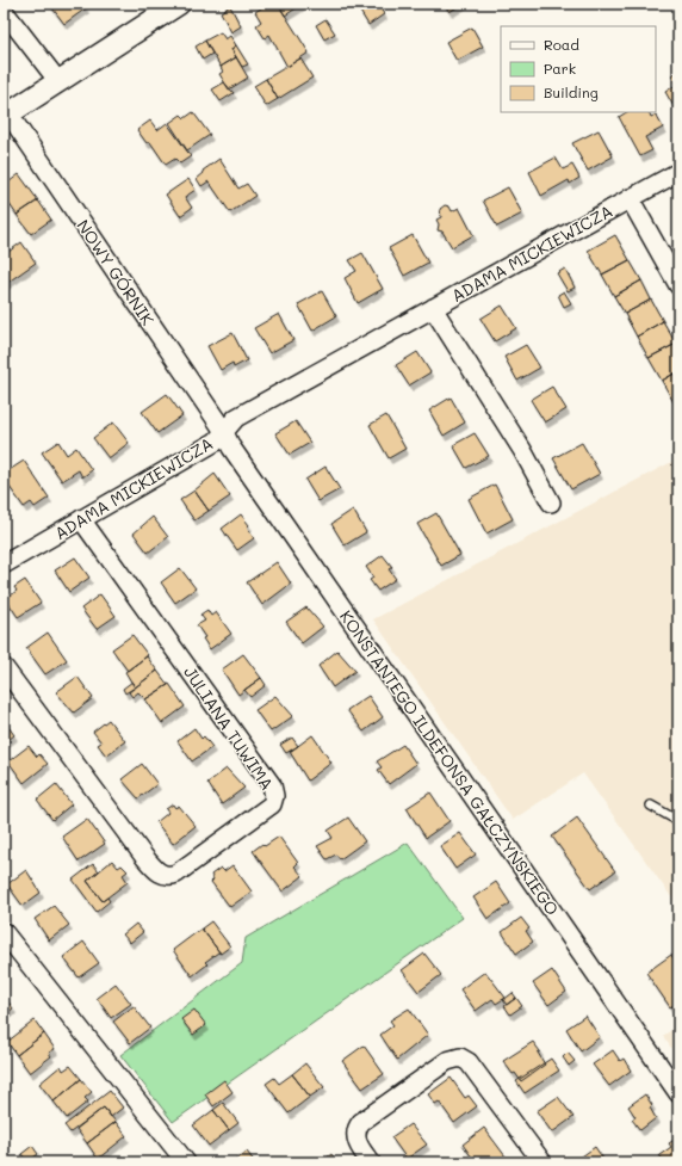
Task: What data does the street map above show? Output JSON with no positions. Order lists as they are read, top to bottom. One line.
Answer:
{"streets":{"street":["ADAMA MICKIEWICZA","NOWY GÓRNIK","JULIANA TUWIMA","KONSTANTEGO ILDEFONSA GAŁCZYŃSKIEGO"]},"crossings":[["ADAMA MICKIEWICZA","NOWY GÓRNIK"],["ADAMA MICKIEWICZA","JULIANA TUWIMA"],["ADAMA MICKIEWICZA","KONSTANTEGO ILDEFONSA GAŁCZYŃSKIEGO"],["NOWY GÓRNIK","KONSTANTEGO ILDEFONSA GAŁCZYŃSKIEGO"]],"legend":["Road","Park","Building"]}
